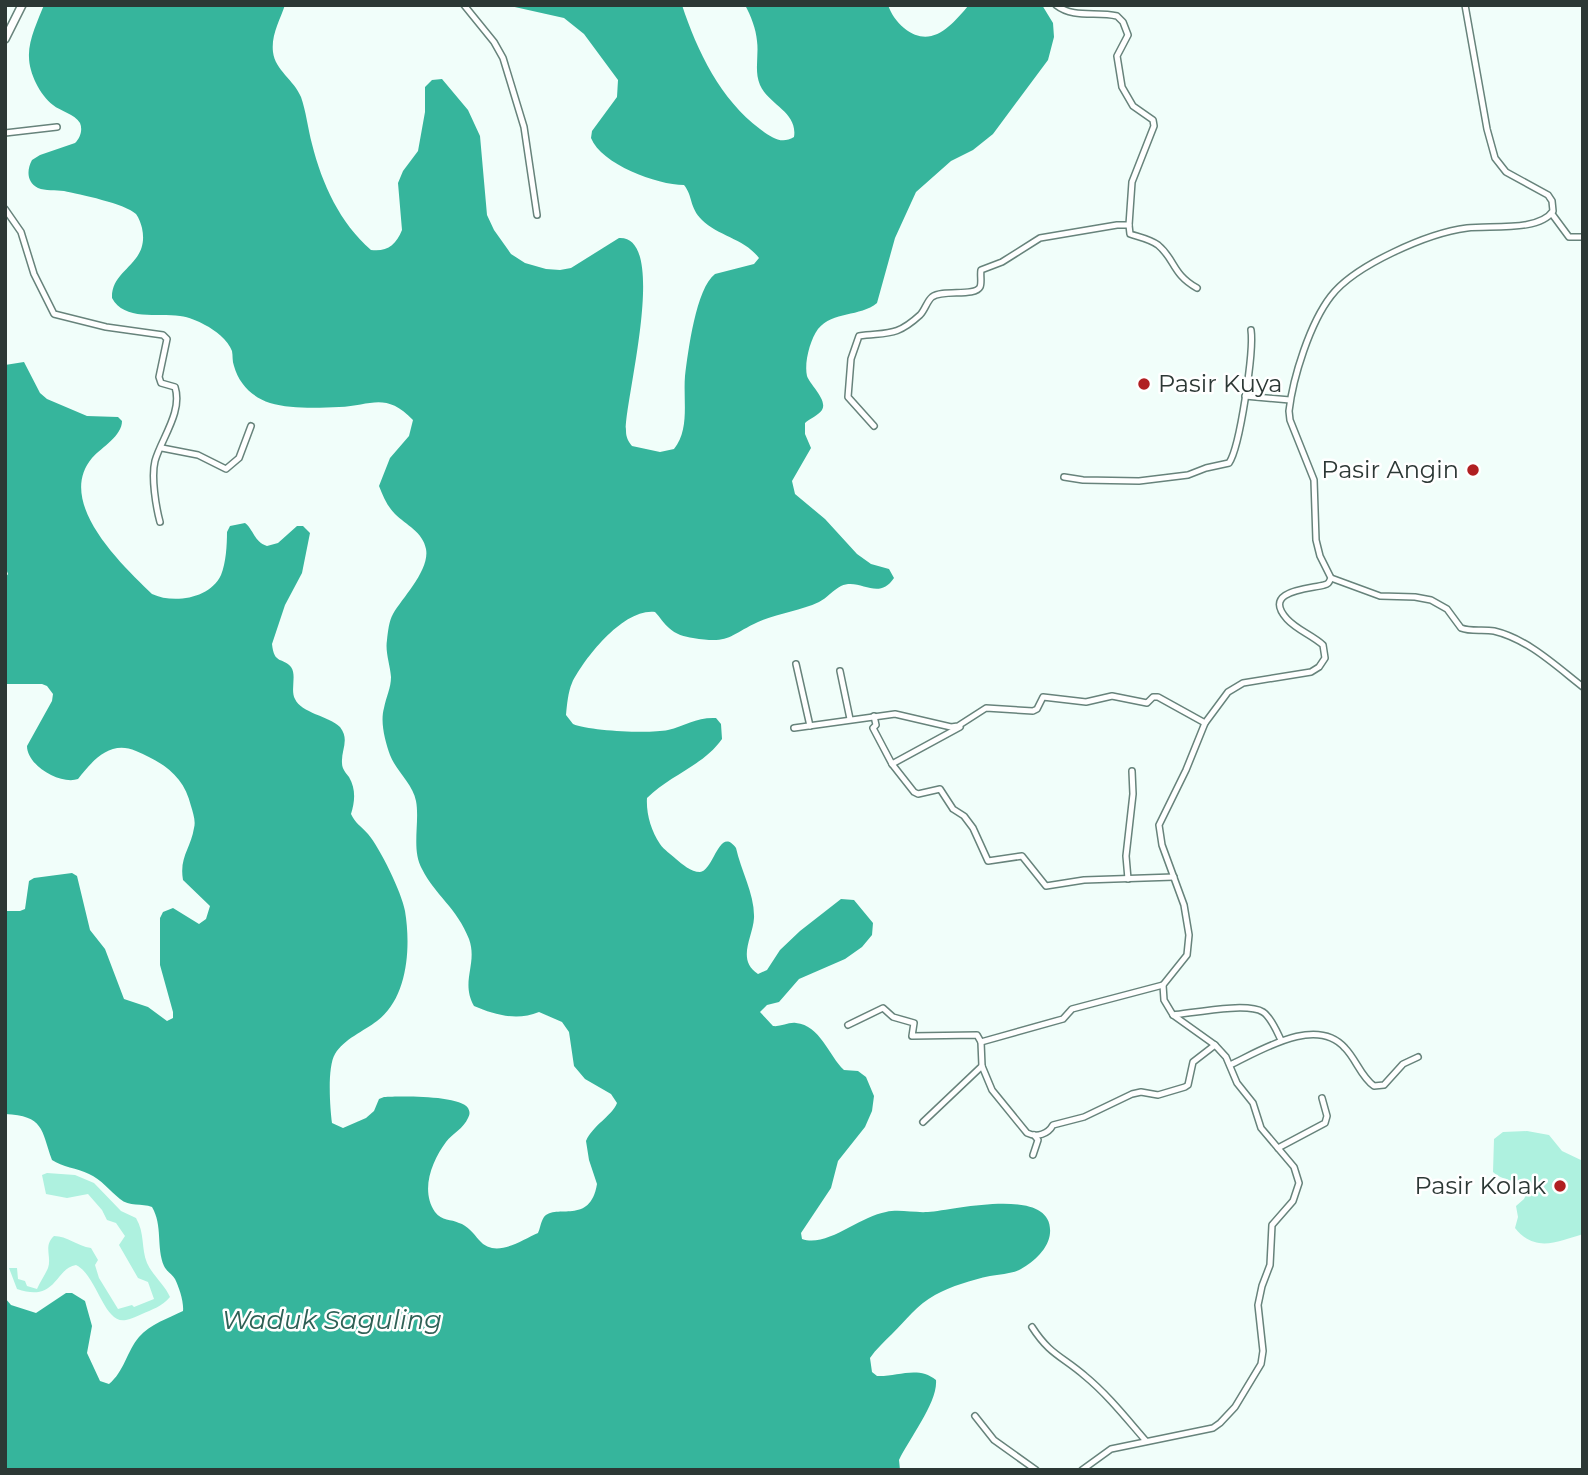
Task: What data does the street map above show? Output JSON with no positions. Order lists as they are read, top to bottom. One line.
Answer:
{"water":["Waduk Saguling"],"places":["Pasir Kuya","Pasir Angin","Pasir Kolak"]}
